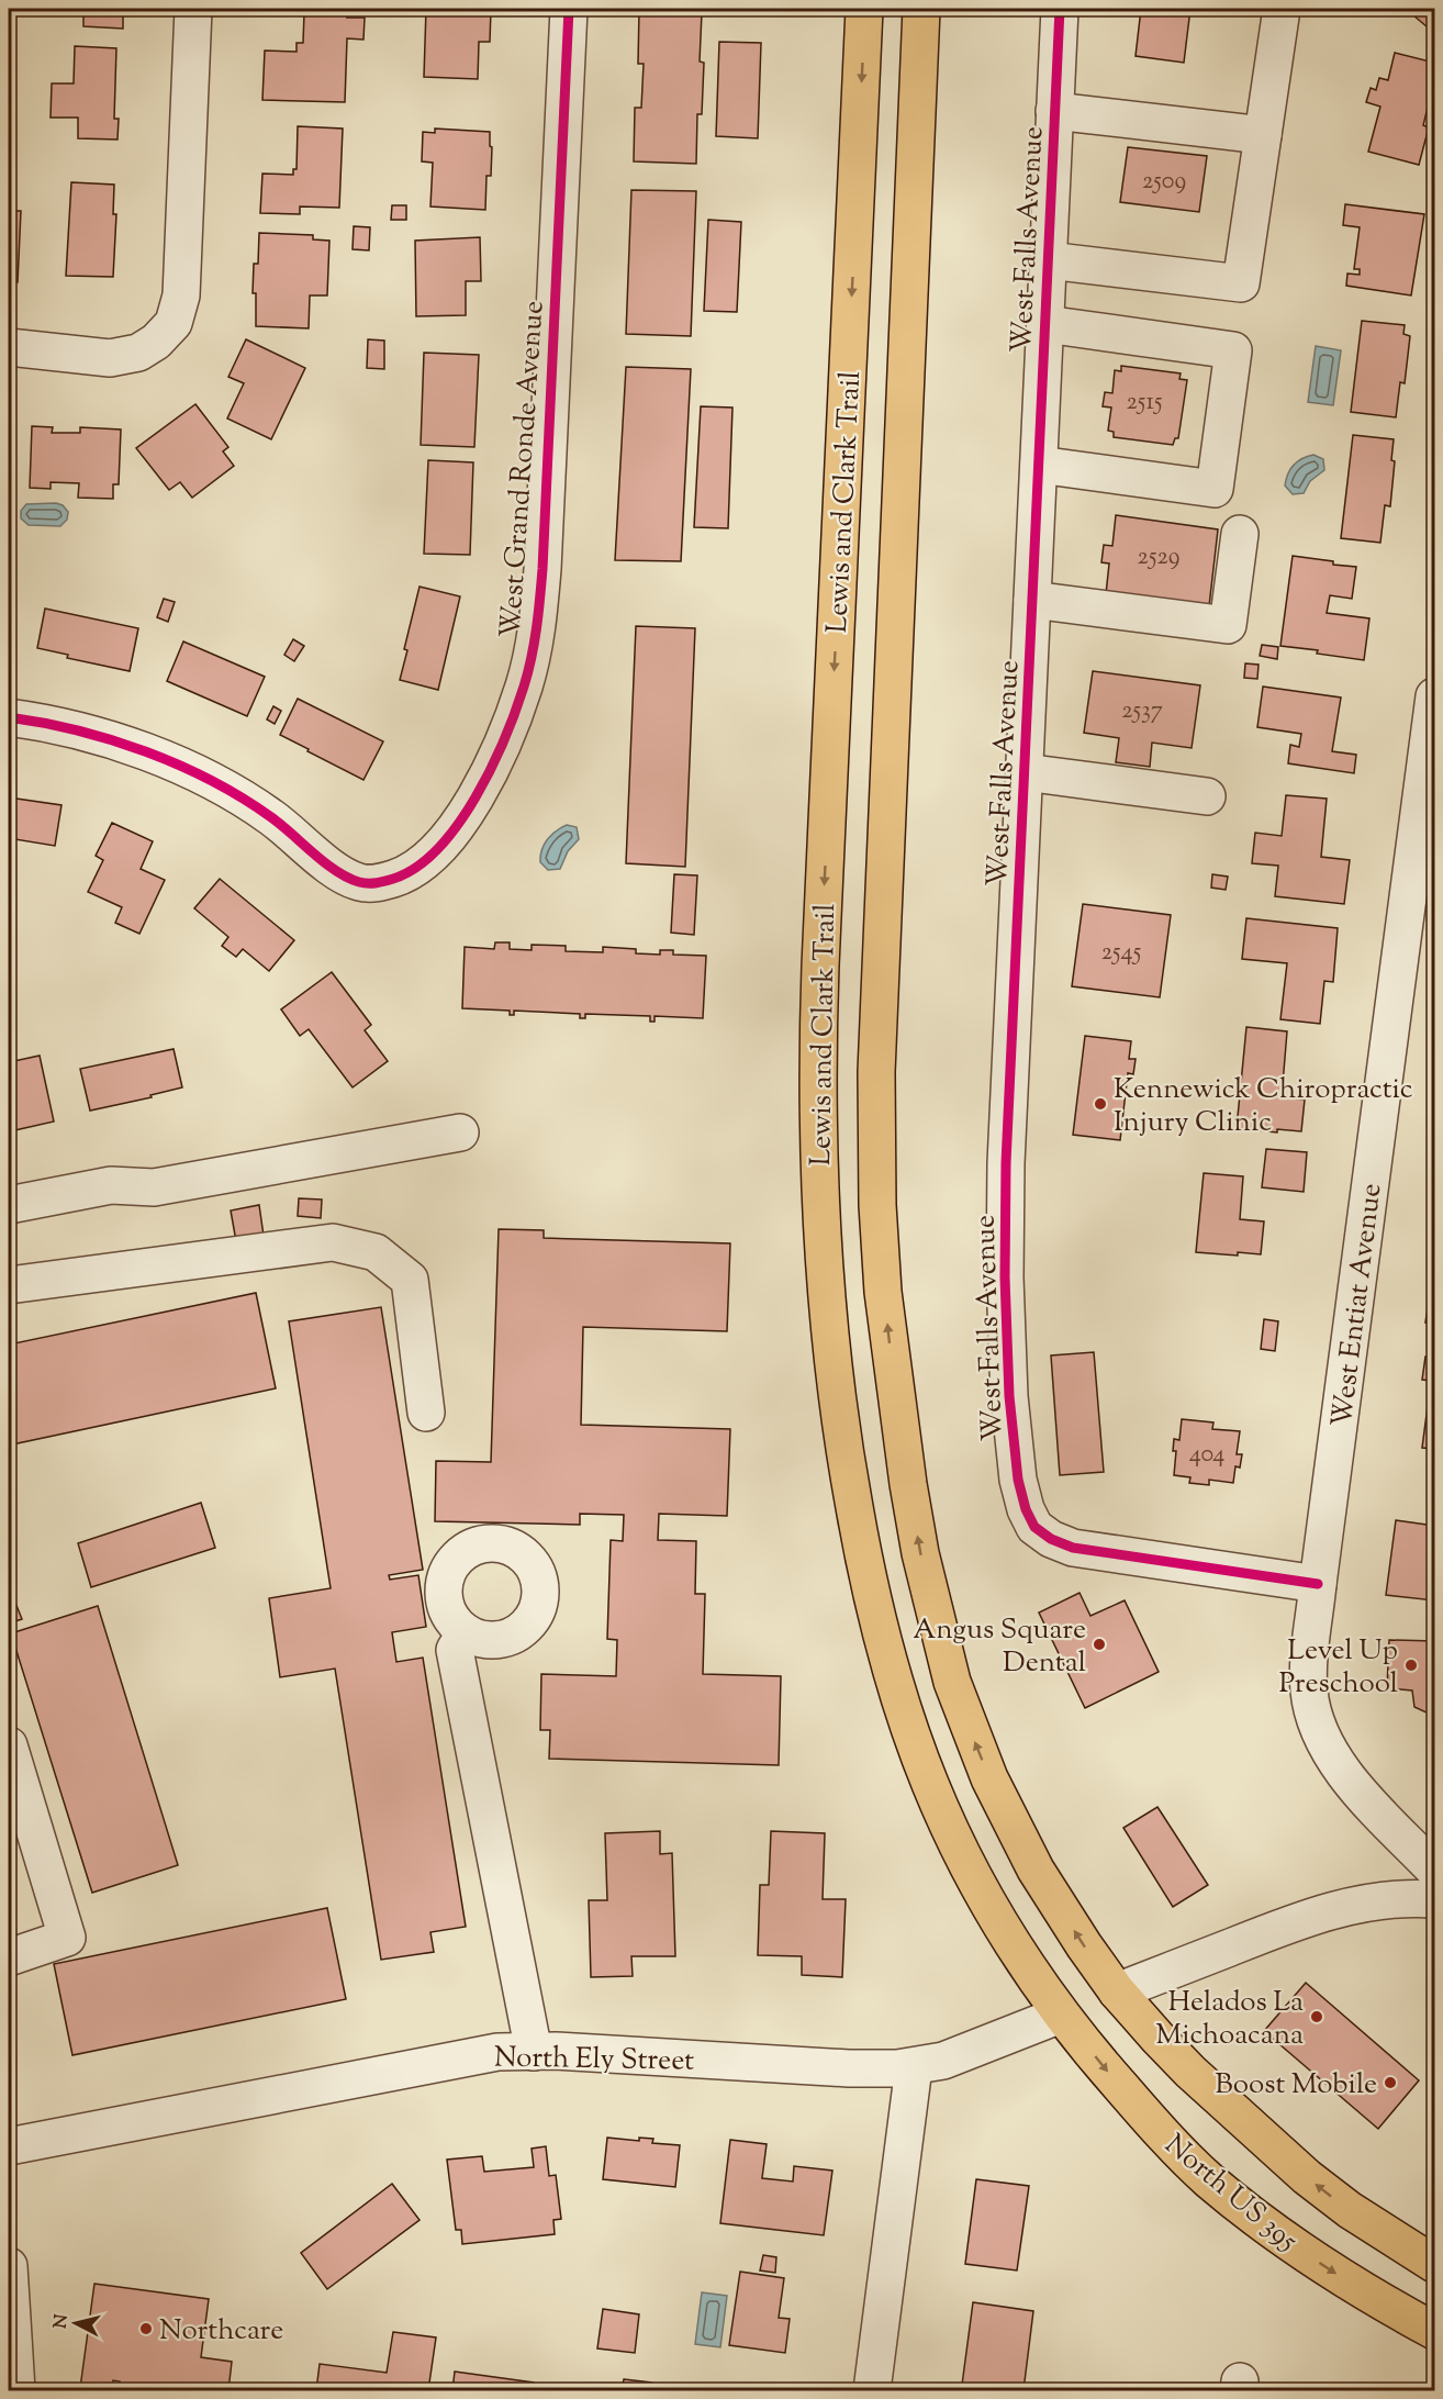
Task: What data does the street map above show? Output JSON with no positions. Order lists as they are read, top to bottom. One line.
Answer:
{"streets":{"highway":["Lewis and Clark Trail","North US 395"],"street":["West Falls Avenue","West Grand Ronde Avenue","West Entiat Avenue","North Ely Street"]},"crossings":[["West Falls Avenue","West Entiat Avenue"],["Lewis and Clark Trail","North Ely Street"],["Lewis and Clark Trail","North US 395"],["North Ely Street","North US 395"]],"places":["Kennewick Chiropractic Injury Clinic","Angus Square Dental","Level Up Preschool","Helados La Michoacana","Boost Mobile","Northcare"],"house_numbers":["2509","2515","2529","2537","2545","404"],"north":"left"}
